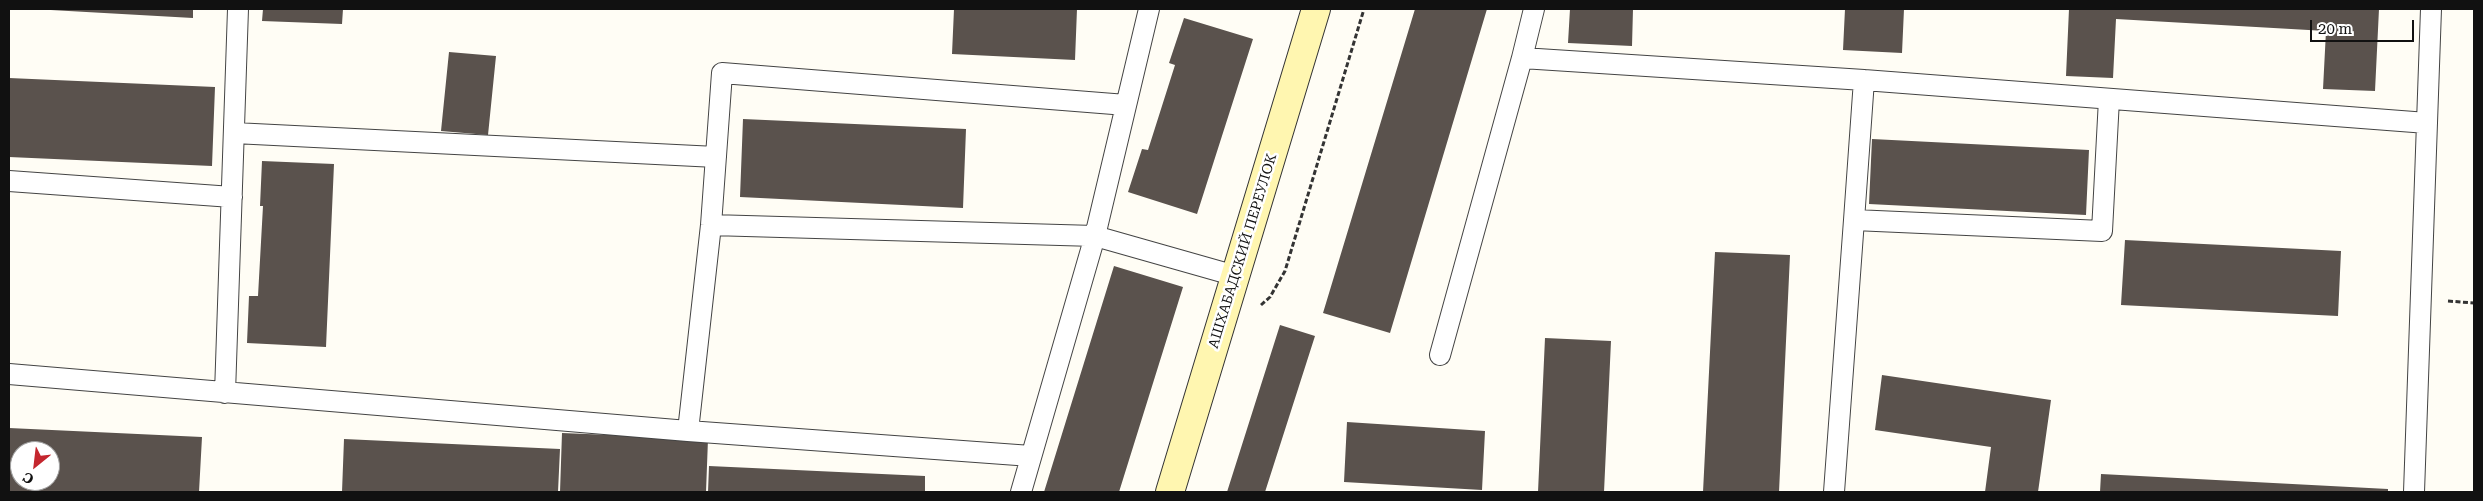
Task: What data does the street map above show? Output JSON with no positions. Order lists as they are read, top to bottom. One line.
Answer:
{"streets":{"main road":["АШХАБАДСКИЙ ПЕРЕУЛОК"]},"scale_bar":"20 m","north":"bottom left"}
